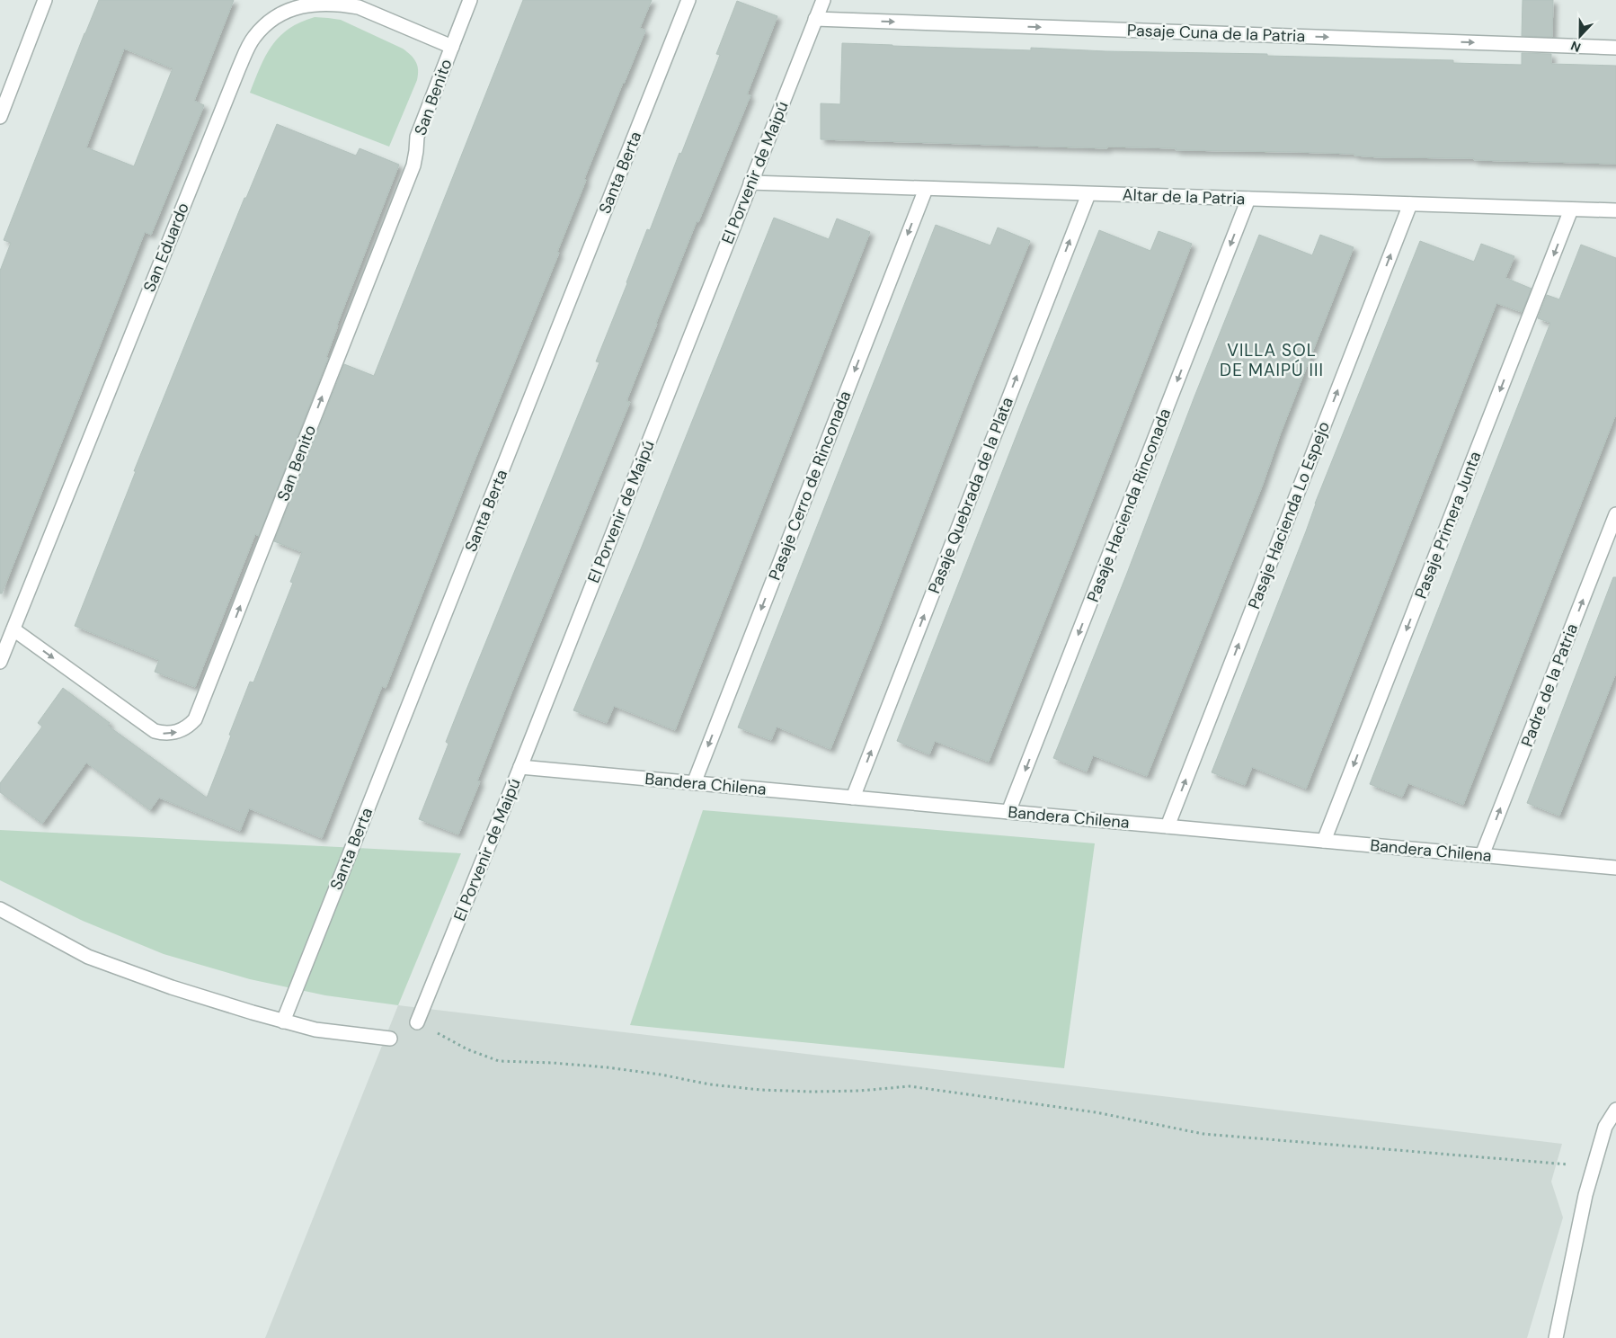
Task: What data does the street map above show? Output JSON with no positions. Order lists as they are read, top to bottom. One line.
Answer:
{"streets":{"street":["Pasaje Cuna de la Patria","San Benito","Santa Berta","El Porvenir de Maipú","Altar de la Patria","San Eduardo","Pasaje Cerro de Rinconada","Pasaje Quebrada de la Plata","Pasaje Hacienda Rinconada","Pasaje Hacienda Lo Espejo","Pasaje Primera Junta","Padre de la Patria","Bandera Chilena"]},"crossings":[["Pasaje Cuna de la Patria","El Porvenir de Maipú"],["San Benito","San Eduardo"],["El Porvenir de Maipú","Altar de la Patria"],["El Porvenir de Maipú","Bandera Chilena"],["Altar de la Patria","Pasaje Cerro de Rinconada"],["Altar de la Patria","Pasaje Quebrada de la Plata"],["Altar de la Patria","Pasaje Hacienda Rinconada"],["Altar de la Patria","Pasaje Hacienda Lo Espejo"],["Altar de la Patria","Pasaje Primera Junta"],["Pasaje Cerro de Rinconada","Bandera Chilena"],["Pasaje Quebrada de la Plata","Bandera Chilena"],["Pasaje Hacienda Rinconada","Bandera Chilena"],["Pasaje Hacienda Lo Espejo","Bandera Chilena"],["Pasaje Primera Junta","Bandera Chilena"],["Padre de la Patria","Bandera Chilena"]],"one_way":["Pasaje Cuna de la Patria","Pasaje Cerro de Rinconada","Pasaje Quebrada de la Plata","Pasaje Hacienda Rinconada","Pasaje Hacienda Lo Espejo","Pasaje Primera Junta","Padre de la Patria"],"districts":["VILLA SOL DE MAIPÚ III"],"north":"bottom"}
